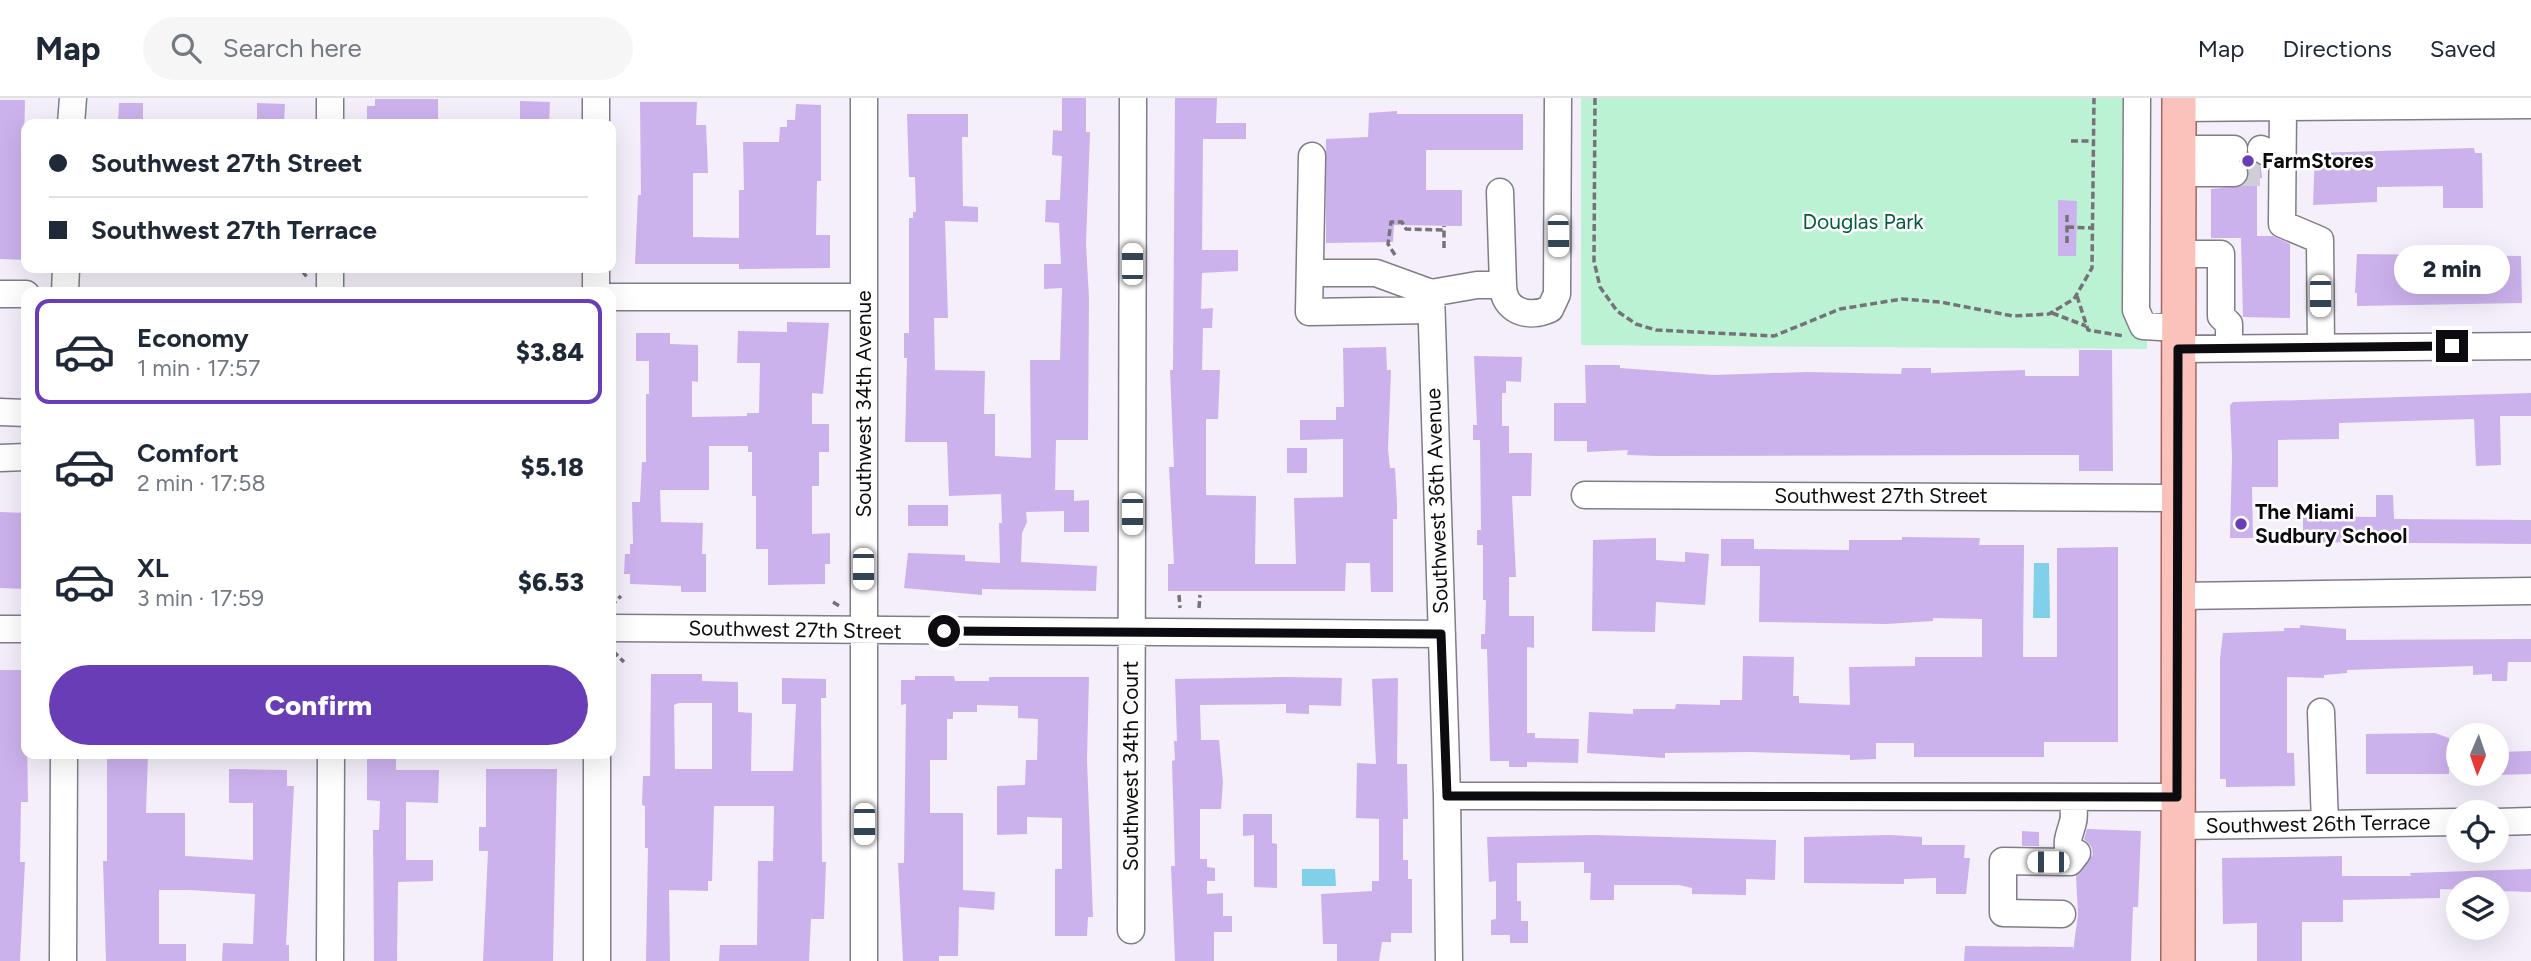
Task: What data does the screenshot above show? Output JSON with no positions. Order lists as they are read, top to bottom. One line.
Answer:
{"streets":{"street":["Southwest 34th Avenue","Southwest 27th Street","Southwest 36th Avenue","Southwest 34th Court","Southwest 26th Terrace"]},"crossings":[["Southwest 34th Avenue","Southwest 27th Street"],["Southwest 27th Street","Southwest 36th Avenue"],["Southwest 27th Street","Southwest 34th Court"],["Southwest 36th Avenue","Southwest 26th Terrace"]],"parks":["Douglas Park"],"places":["FarmStores","The Miami Sudbury School"],"north":"bottom","page":{"header":"Map","search":"Search here","nav":["Map","Directions","Saved"],"banner":["Southwest 27th Street","Southwest 27th Terrace"],"bubble":"2 min","list":[{"name":"Economy","note":"1 min · 17:57","value":"$3.84"},{"name":"Comfort","note":"2 min · 17:58","value":"$5.18"},{"name":"XL","note":"3 min · 17:59","value":"$6.53"}],"buttons":"Confirm"}}
